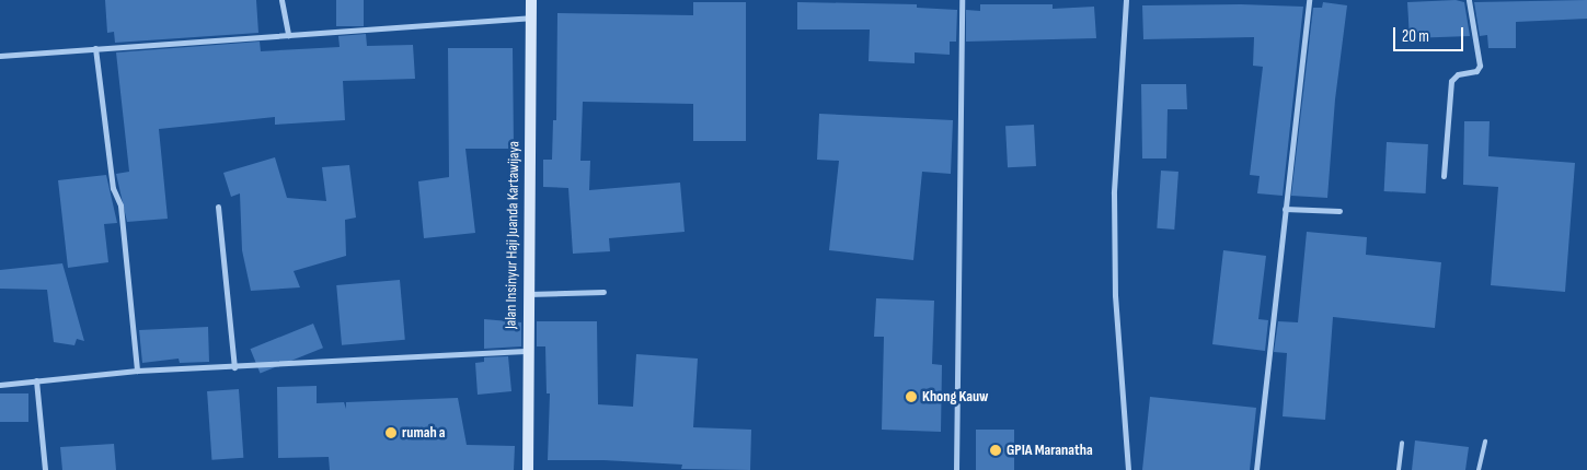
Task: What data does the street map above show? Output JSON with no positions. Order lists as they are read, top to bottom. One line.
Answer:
{"streets":{"main road":["Jalan Insinyur Haji Juanda Kartawijaya"]},"places":["Khong Kauw","rumah a","GPIA Maranatha"],"scale_bar":"20 m"}
